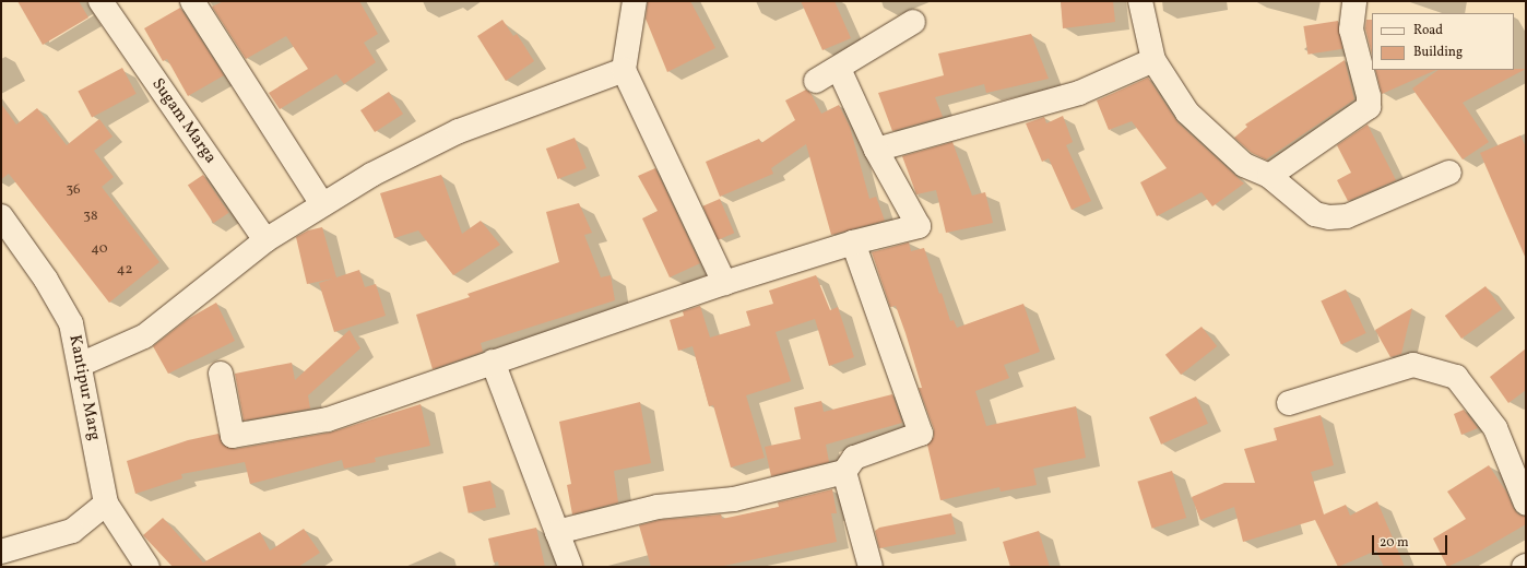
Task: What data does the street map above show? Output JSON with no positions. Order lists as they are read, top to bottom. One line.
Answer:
{"streets":{"street":["Sugam Marga","Kantipur Marg"]},"house_numbers":["36","38","40","42"],"legend":["Road","Building"],"scale_bar":"20 m"}
